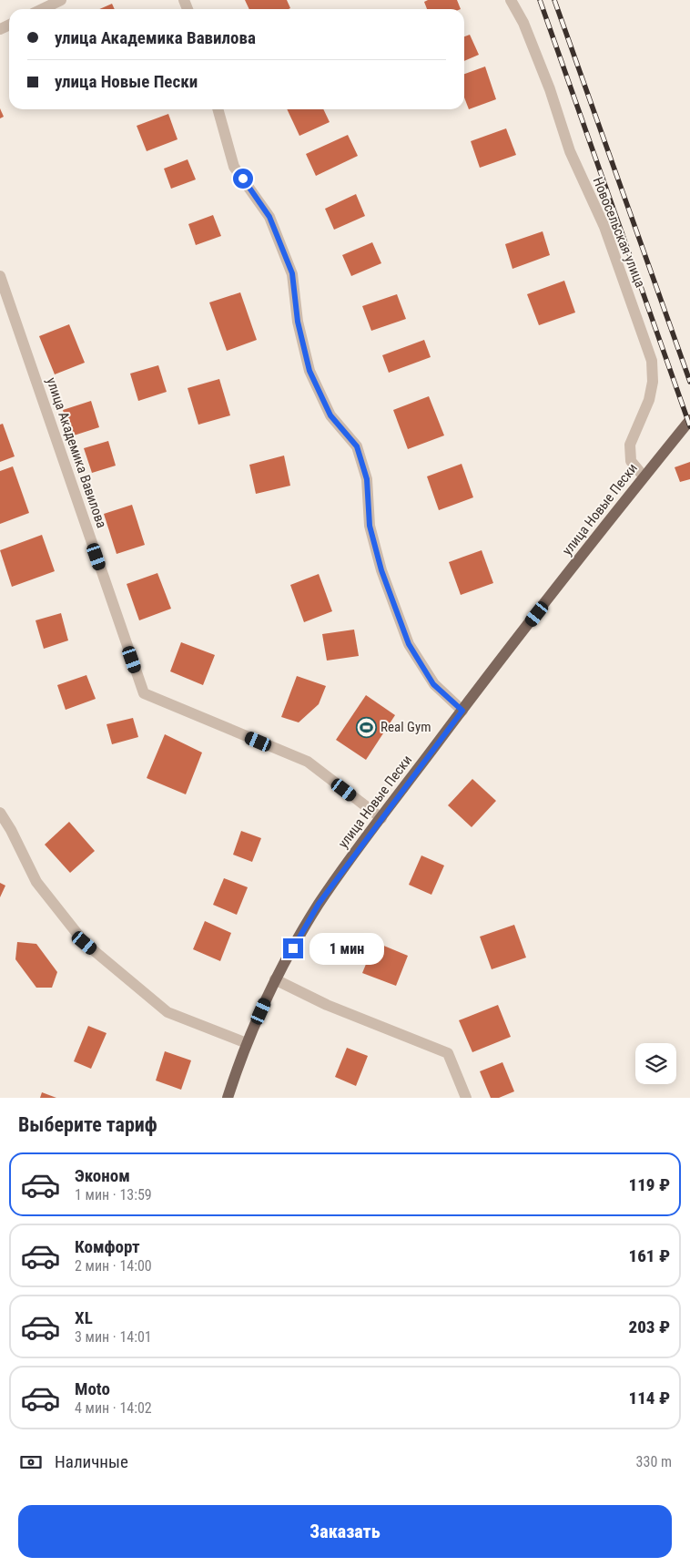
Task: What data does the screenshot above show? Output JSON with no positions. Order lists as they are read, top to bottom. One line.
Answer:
{"streets":{"main road":["улица Новые Пески"],"street":["Новосельская улица","улица Академика Вавилова"]},"crossings":[["Новосельская улица","улица Новые Пески"],["улица Академика Вавилова","улица Новые Пески"]],"places":{"sports":["Real Gym"]},"page":{"banner":["улица Академика Вавилова","улица Новые Пески"],"bubble":"1 мин","heading":"Выберите тариф","list":[{"name":"Эконом","note":"1 мин · 13:59","value":"119 ₽"},{"name":"Комфорт","note":"2 мин · 14:00","value":"161 ₽"},{"name":"XL","note":"3 мин · 14:01","value":"203 ₽"},{"name":"Moto","note":"4 мин · 14:02","value":"114 ₽"}],"pay":["Наличные","330 m"],"buttons":"Заказать"}}
